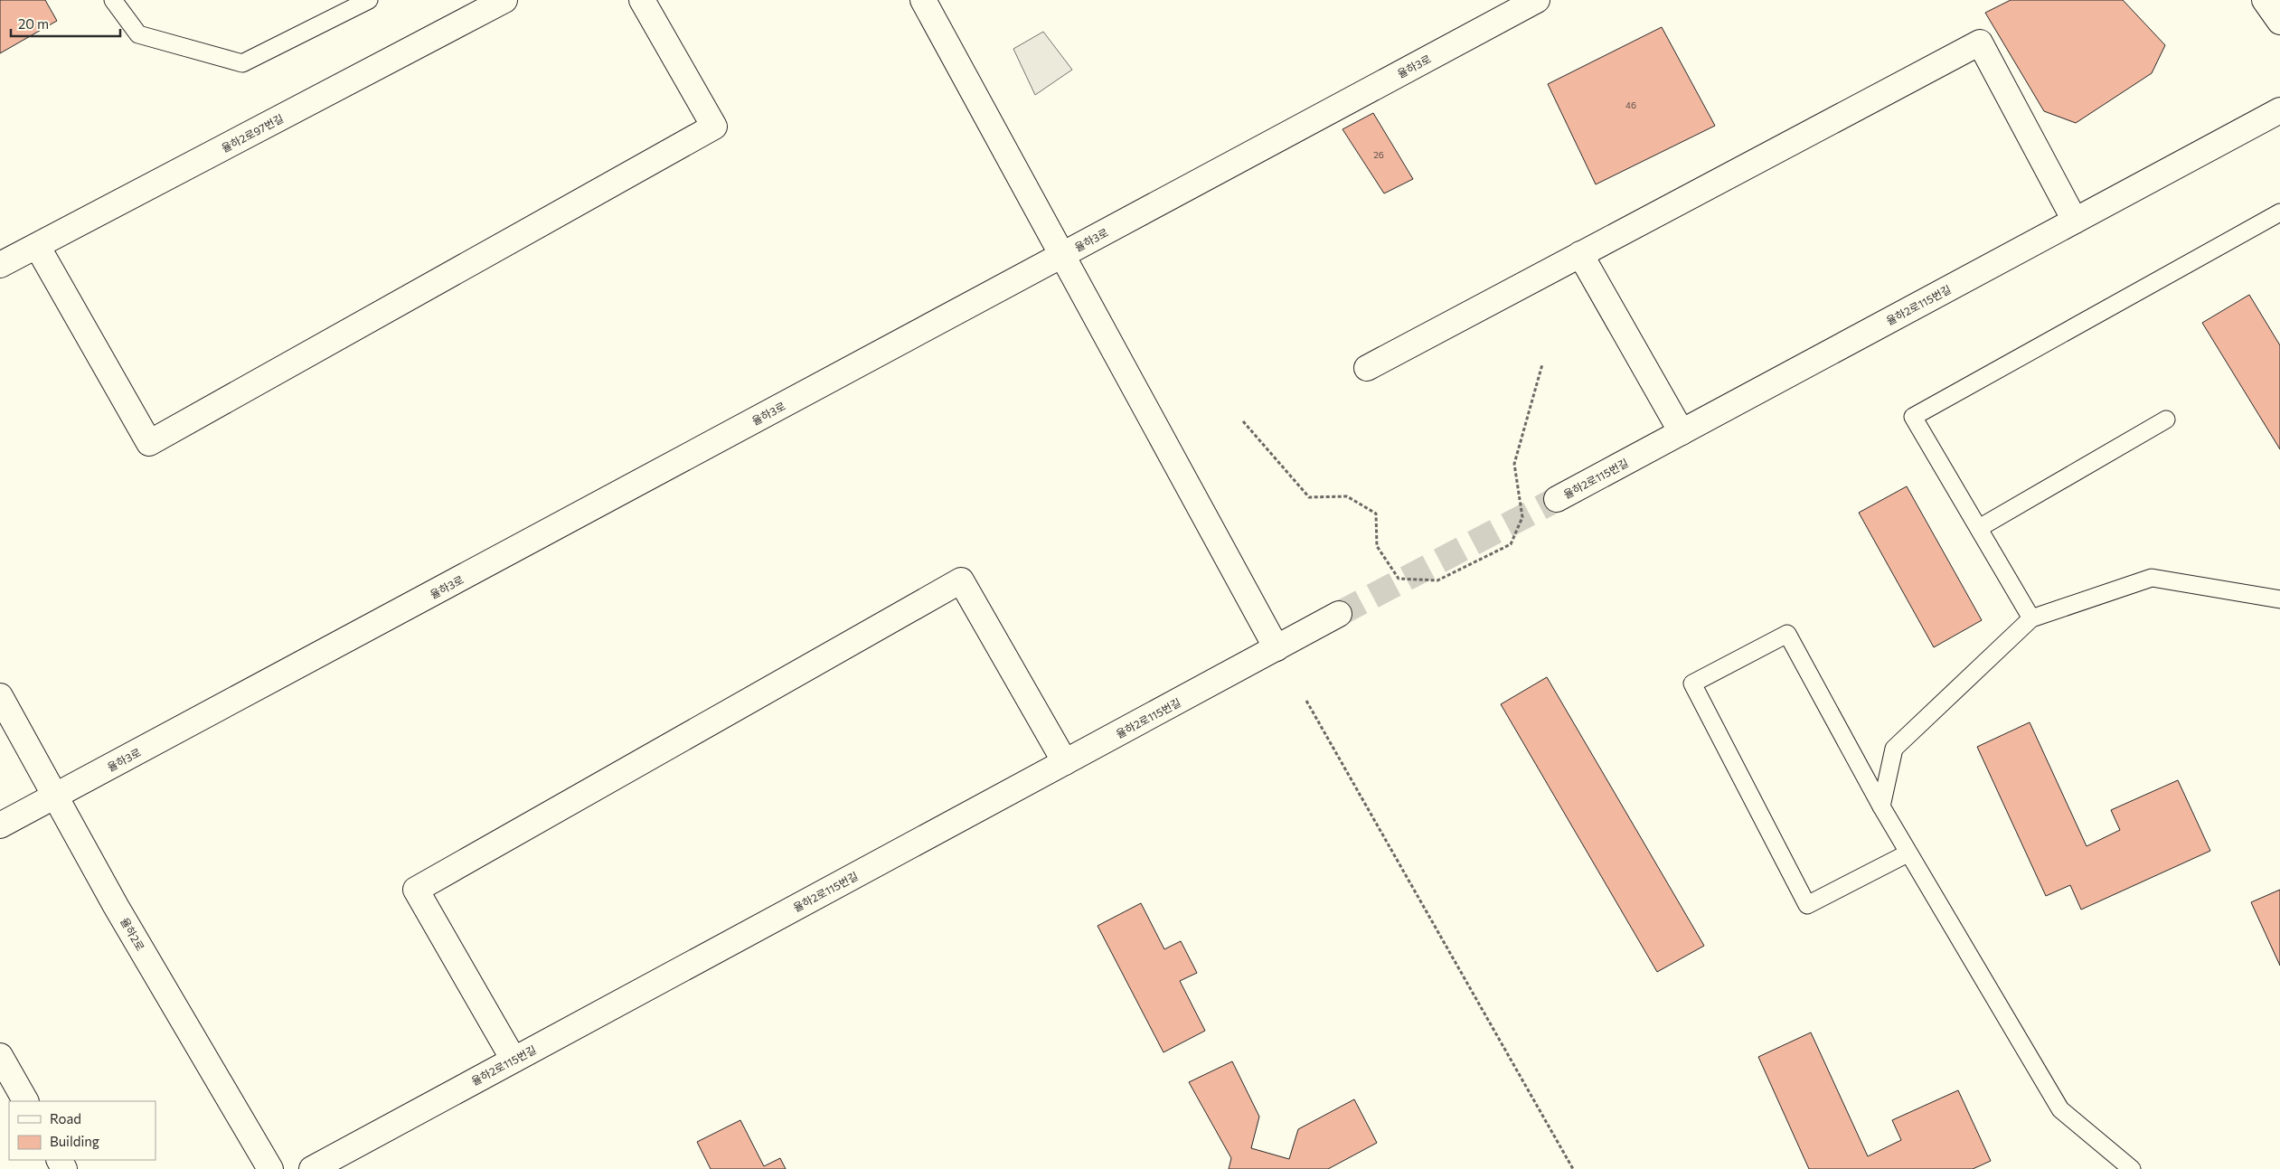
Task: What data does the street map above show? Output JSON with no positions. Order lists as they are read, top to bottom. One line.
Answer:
{"streets":{"street":["율하3로","율하2로97번길","율하2로115번길","율하2로"]},"crossings":[["율하3로","율하2로"]],"house_numbers":["46","26"],"legend":["Road","Building"],"scale_bar":"20 m"}
